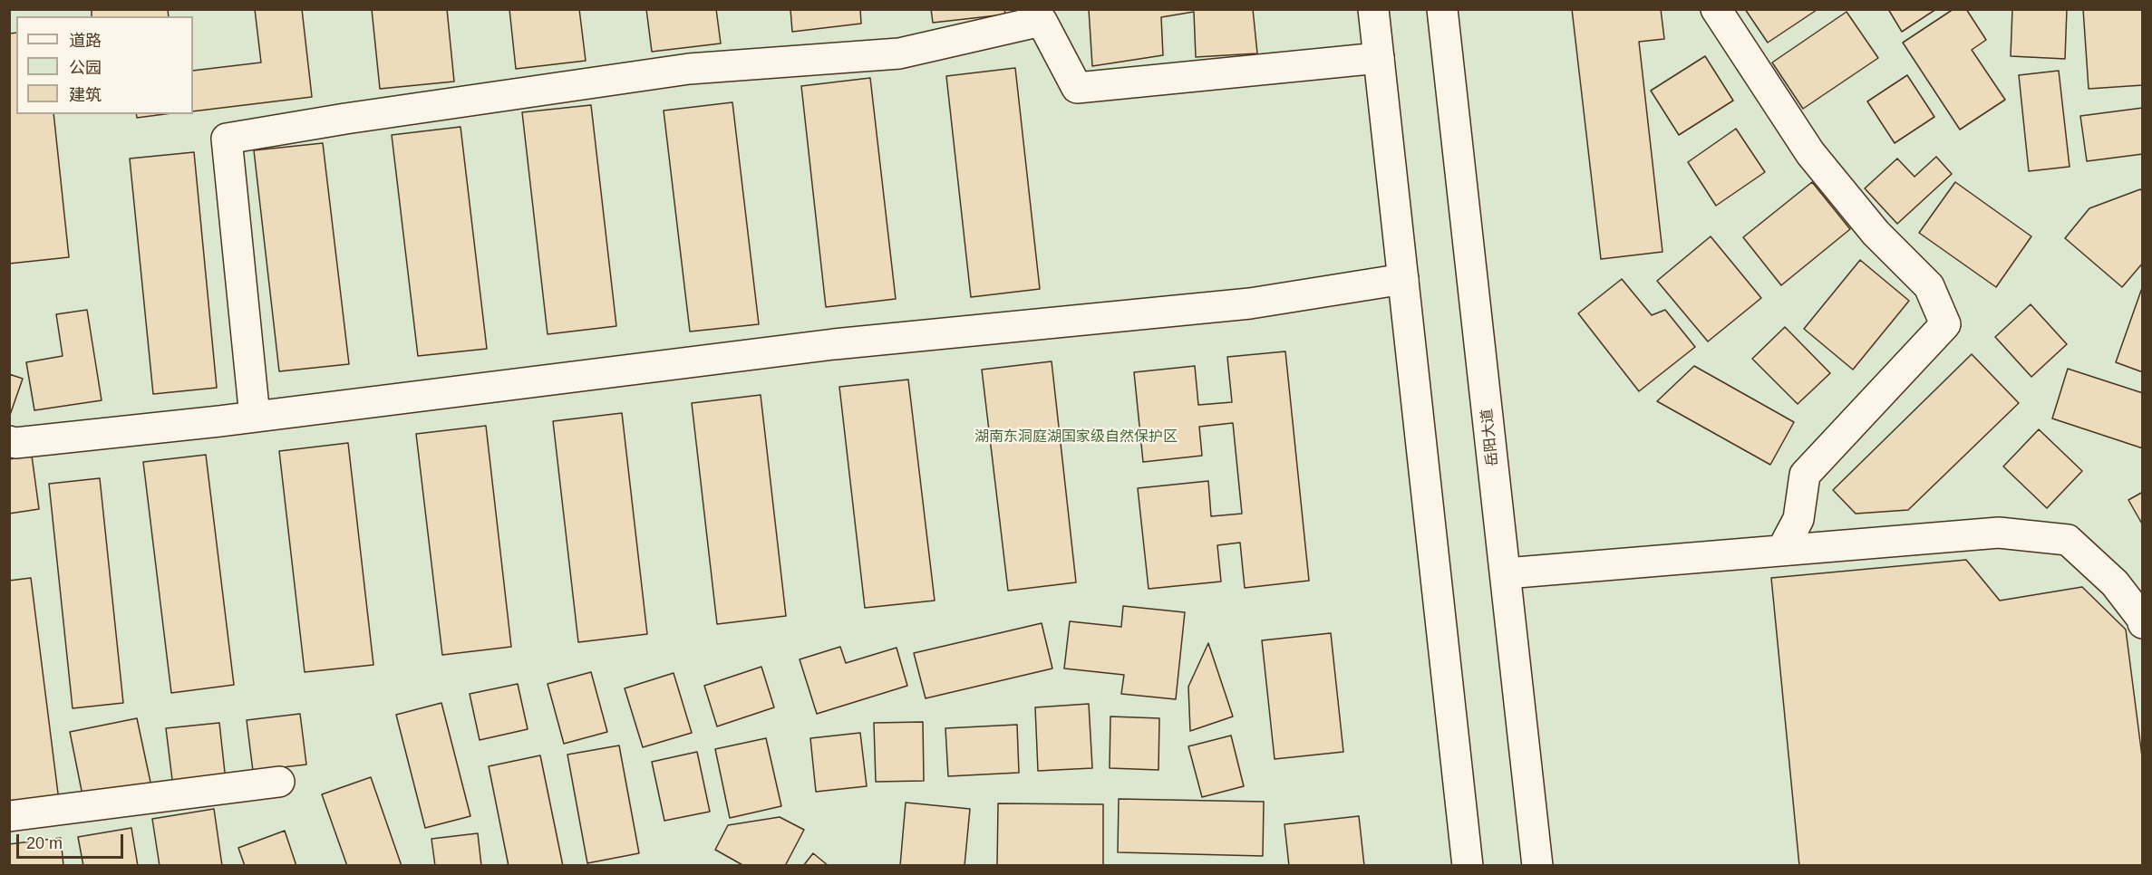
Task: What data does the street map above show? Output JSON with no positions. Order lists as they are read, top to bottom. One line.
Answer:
{"streets":{"street":["岳阳大道"]},"parks":["湖南东洞庭湖国家级自然保护区"],"legend":["道路","公园","建筑"],"scale_bar":"20 m"}
